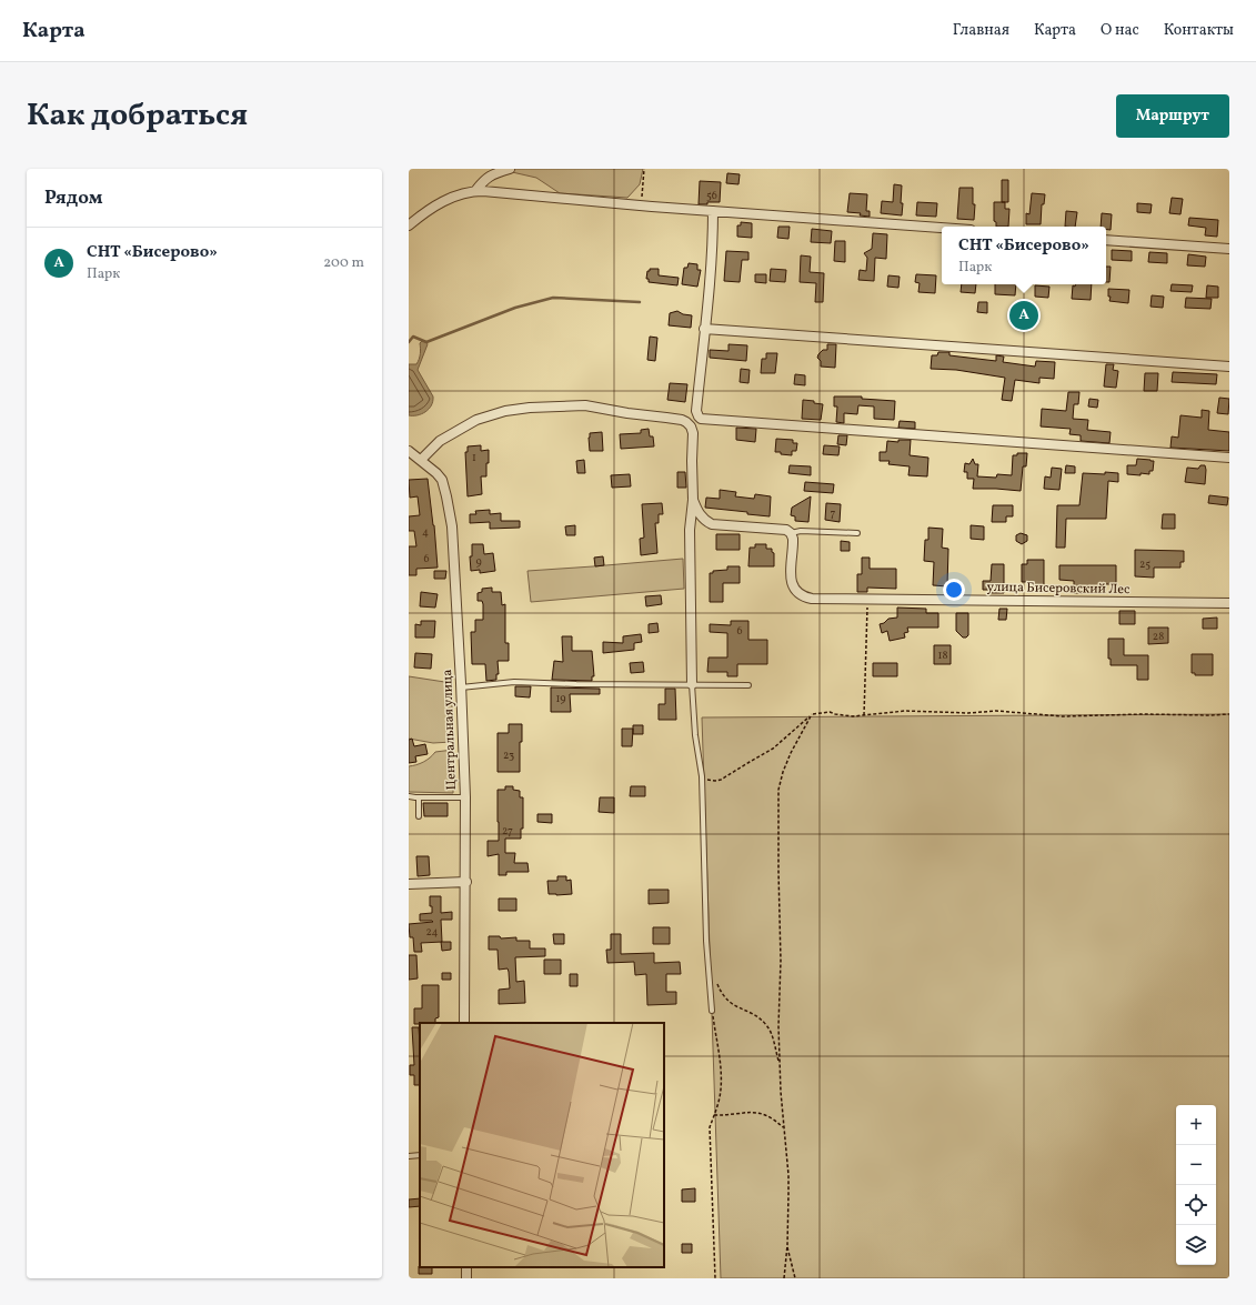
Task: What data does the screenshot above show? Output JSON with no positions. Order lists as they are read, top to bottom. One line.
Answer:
{"streets":{"street":["улица Бисеровский Лес","Центральная улица"]},"house_numbers":["56","1","7","4","6","9","25","6","28","18","19","23","27","24"],"page":{"header":"Карта","nav":["Главная","Карта","О нас","Контакты"],"title":"Как добраться","buttons":"Маршрут","heading":"Рядом","list":[{"mark":"A","name":"СНТ «Бисерово»","note":"Парк","value":"200 m"}],"popup":["СНТ «Бисерово»","Парк"],"pins":"A","map_buttons":["+","−"]}}
